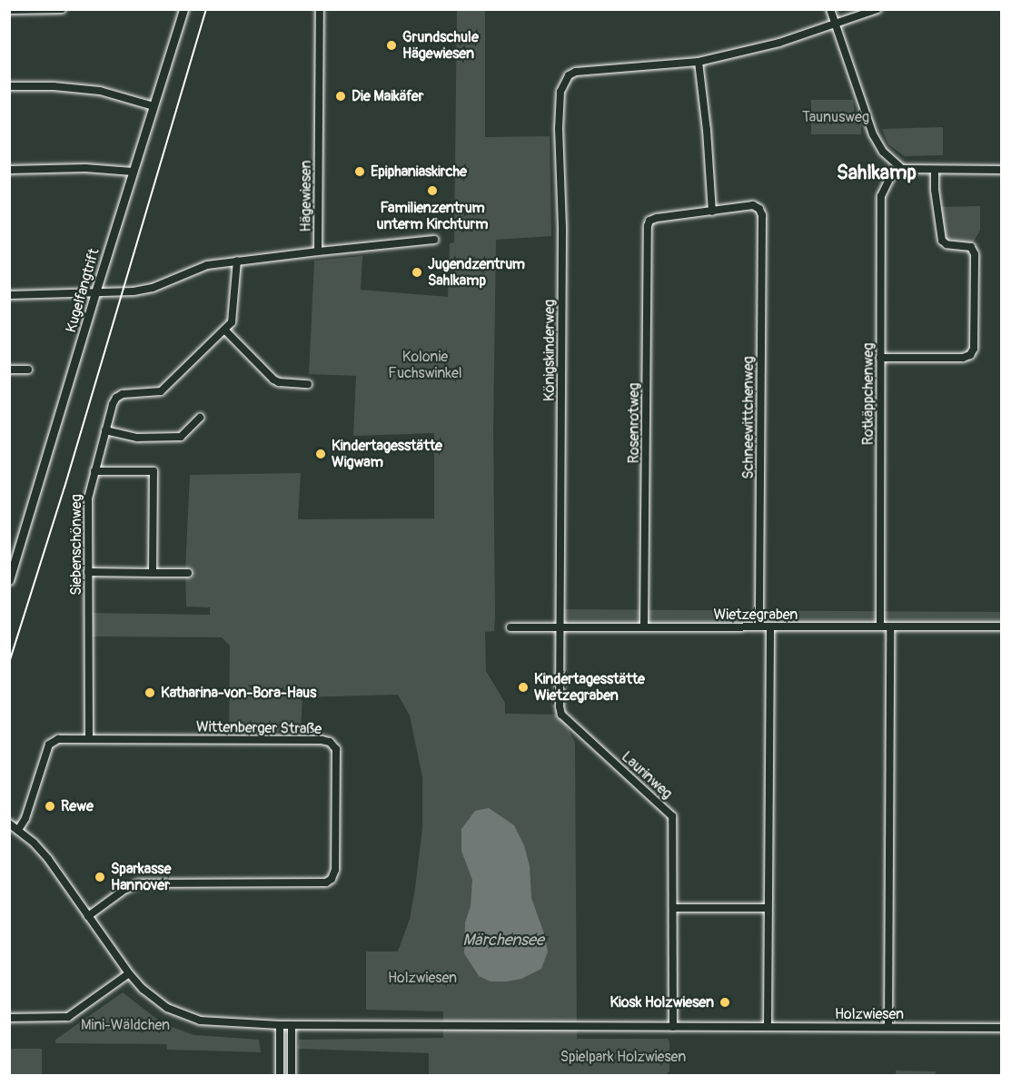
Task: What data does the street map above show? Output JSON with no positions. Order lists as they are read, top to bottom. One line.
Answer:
{"streets":{"street":["Hägewiesen","Kugelfangtrift","Königskinderweg","Rotkäppchenweg","Schneewittchenweg","Rosenrotweg","Siebenschönweg","Wietzegraben","Wittenberger Straße","Laurinweg","Holzwiesen"]},"crossings":[["Hägewiesen","Kugelfangtrift"],["Hägewiesen","Siebenschönweg"],["Königskinderweg","Wietzegraben"],["Königskinderweg","Laurinweg"],["Rotkäppchenweg","Wietzegraben"],["Schneewittchenweg","Rosenrotweg"],["Schneewittchenweg","Wietzegraben"],["Rosenrotweg","Wietzegraben"],["Siebenschönweg","Wittenberger Straße"],["Wietzegraben","Laurinweg"],["Wittenberger Straße","Holzwiesen"],["Laurinweg","Holzwiesen"]],"districts":["Sahlkamp"],"water":["Märchensee"],"parks":["Taunusweg","Kolonie Fuchswinkel","Holzwiesen","Mini-Wäldchen","Spielpark Holzwiesen"],"places":["Grundschule Hägewiesen","Die Maikäfer","Epiphaniaskirche","Familienzentrum unterm Kirchturm","Jugendzentrum Sahlkamp","Kindertagesstätte Wigwam","Kindertagesstätte Wietzegraben","Katharina-von-Bora-Haus","Rewe","Sparkasse Hannover","Kiosk Holzwiesen"]}
